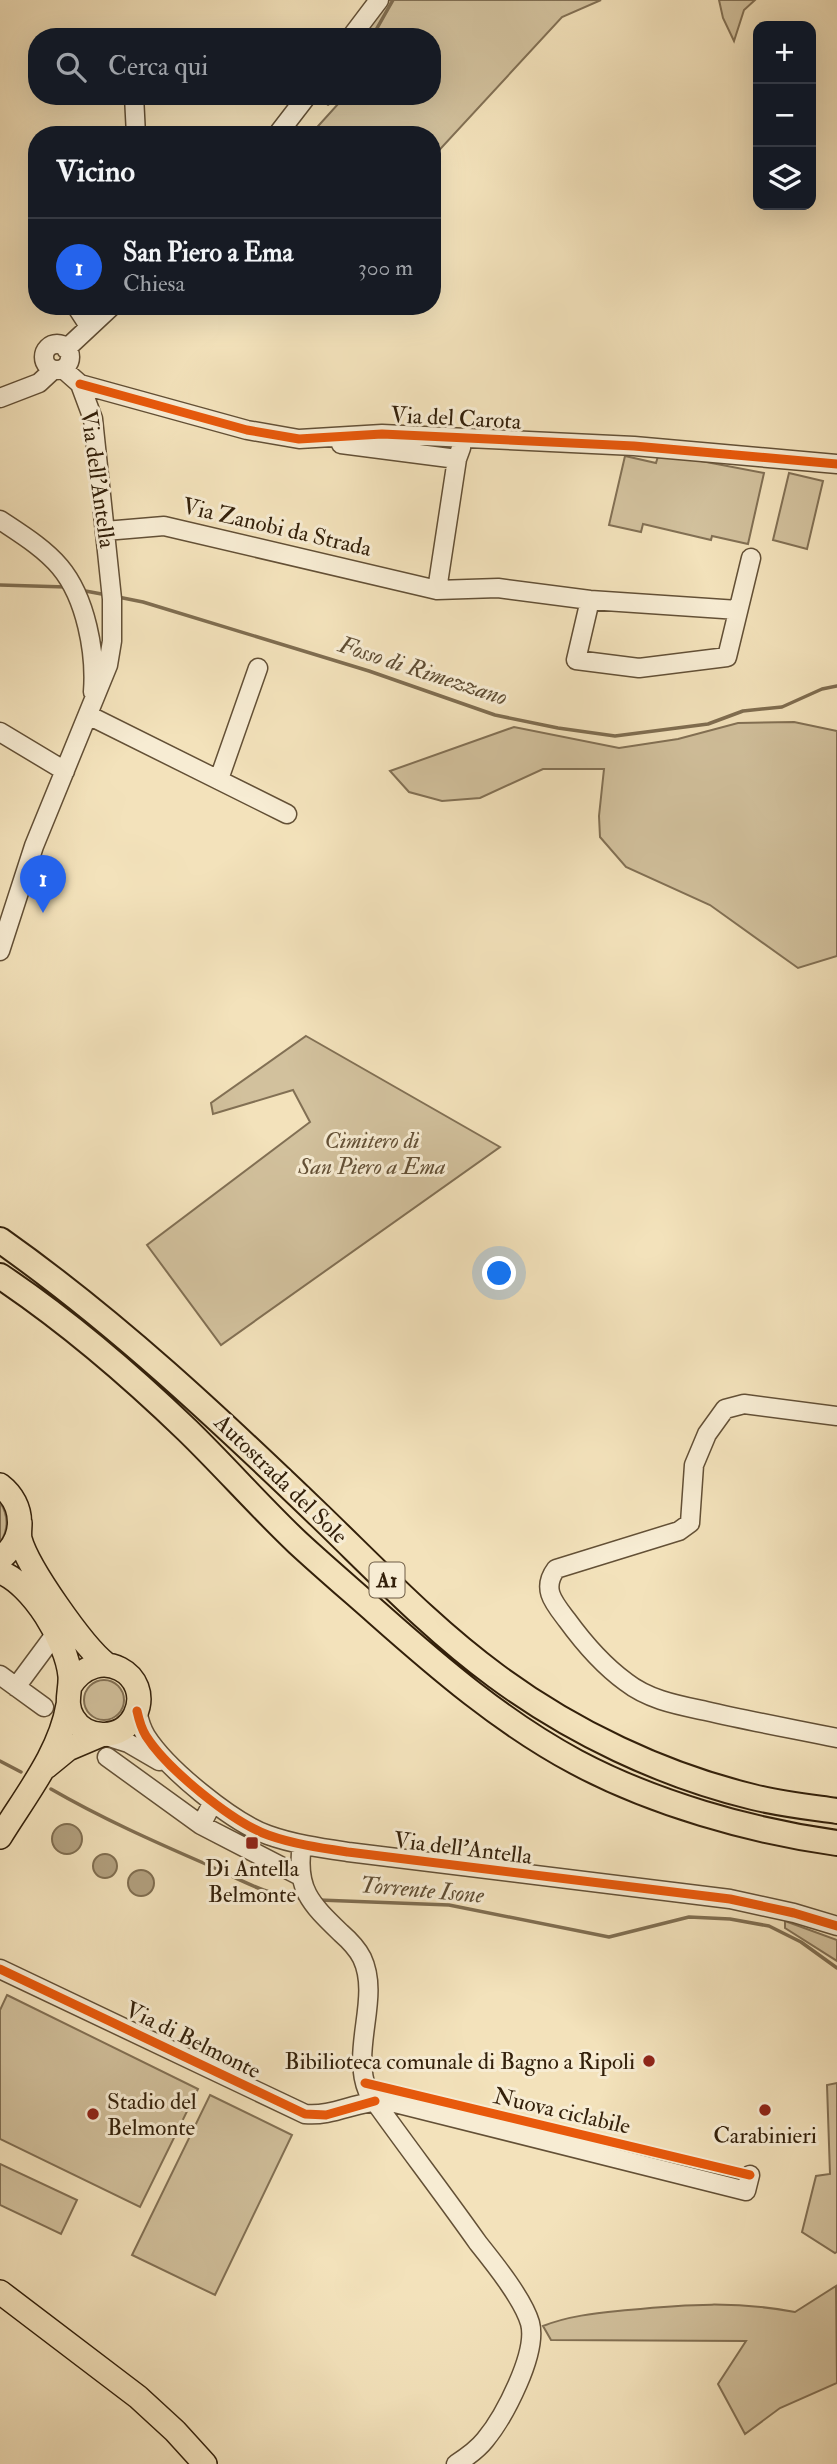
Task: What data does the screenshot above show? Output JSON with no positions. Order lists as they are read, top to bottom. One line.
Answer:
{"streets":{"highway":["Autostrada del Sole","A1"],"main road":["Via dell'Antella"],"street":["Via del Carota","Via Zanobi da Strada","Via di Belmonte"],"cycle path":["Nuova ciclabile"]},"crossings":[["Via del Carota","Via dell'Antella"],["Via dell'Antella","Via Zanobi da Strada"]],"water":["Fosso di Rimezzano","Torrente Isone"],"parks":["Cimitero di San Piero a Ema"],"places":{"transit":["Di Antella Belmonte"],"other":["Bibilioteca comunale di Bagno a Ripoli","Carabinieri","Stadio del Belmonte"]},"page":{"map_buttons":["+","−"],"search":"Cerca qui","heading":"Vicino","list":[{"mark":"1","name":"San Piero a Ema","note":"Chiesa","value":"300 m"}],"pins":"1"}}
